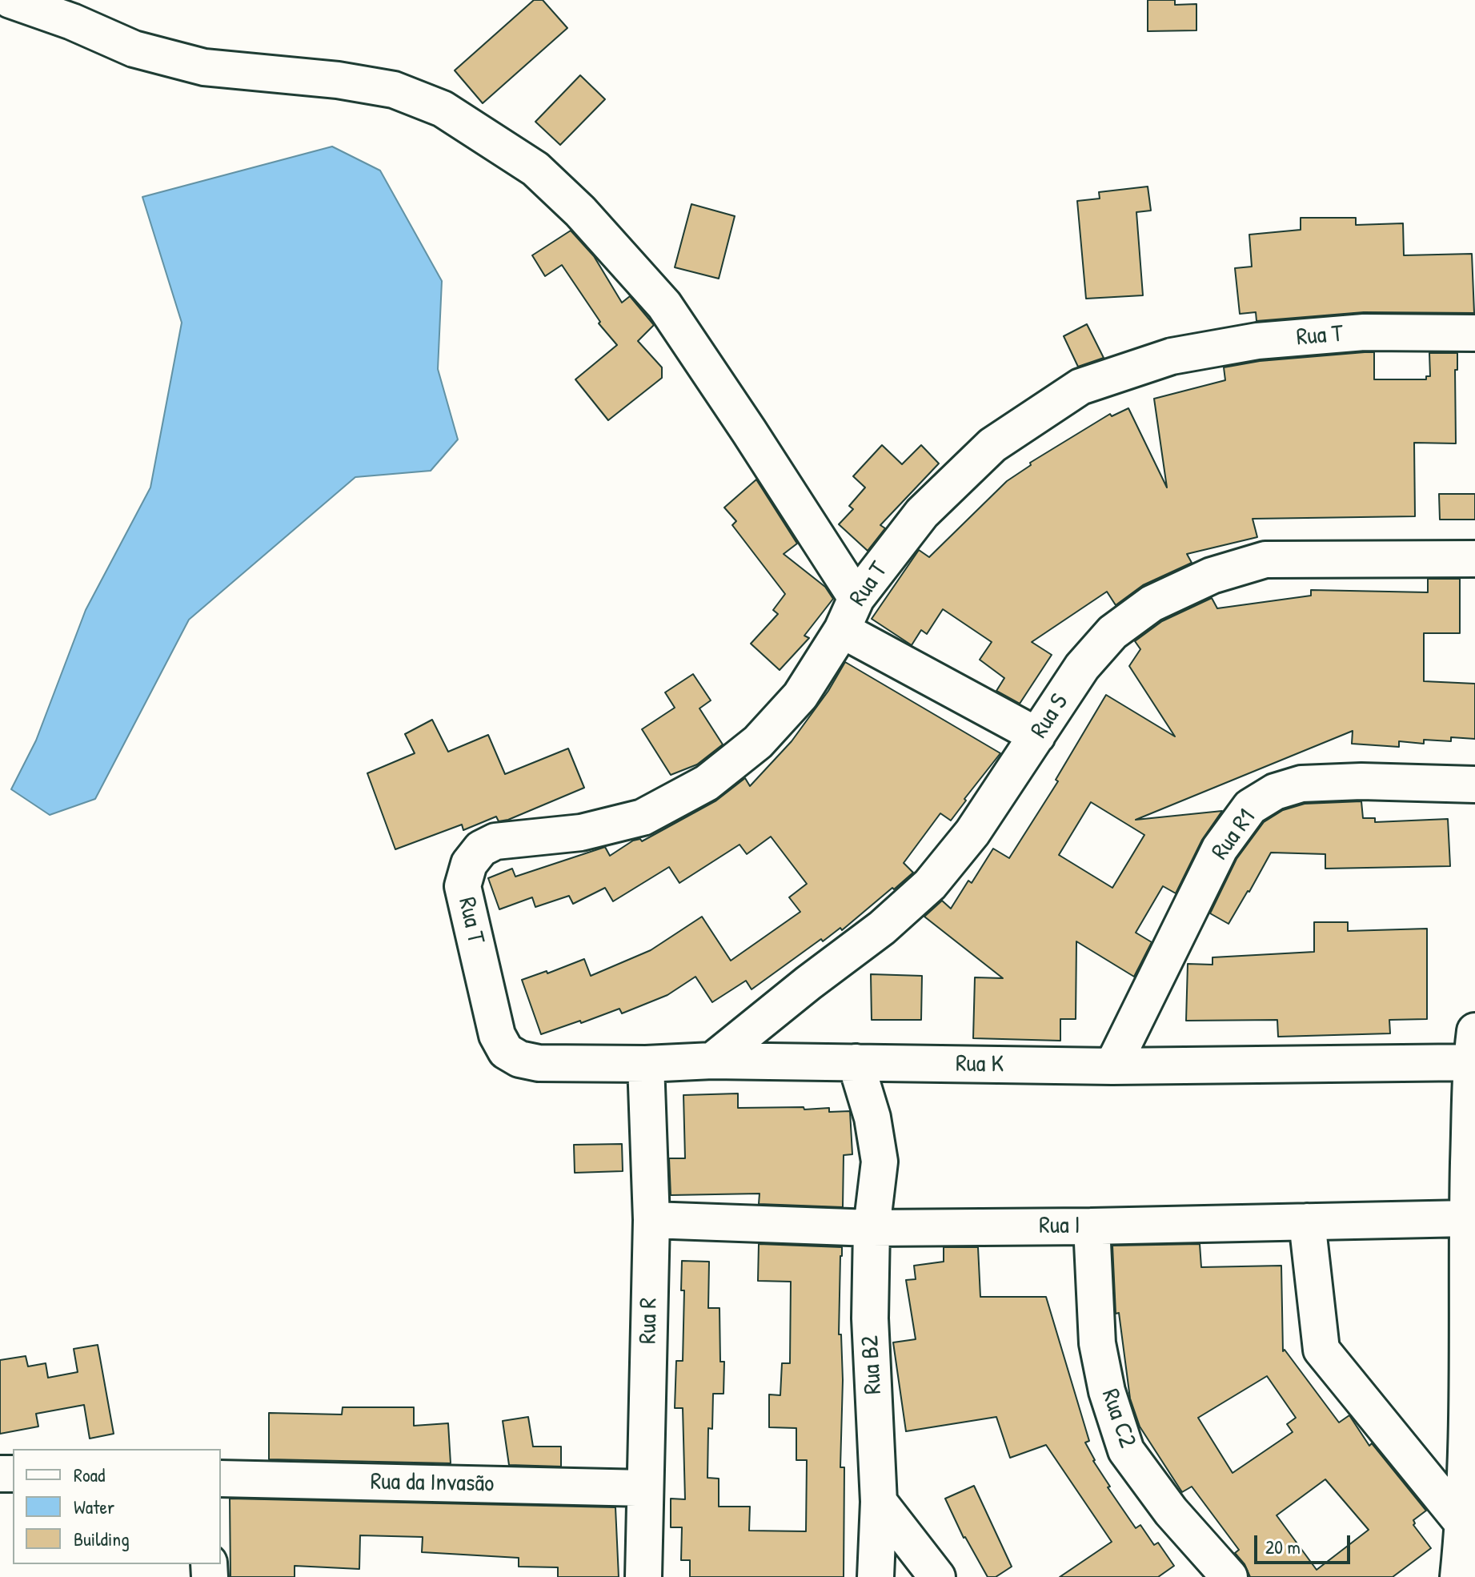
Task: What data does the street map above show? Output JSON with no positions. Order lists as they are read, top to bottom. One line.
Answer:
{"streets":{"street":["Rua T","Rua S","Rua R1","Rua K","Rua I","Rua R","Rua B2","Rua C2","Rua da Invasão"]},"crossings":[["Rua T","Rua K"],["Rua S","Rua K"],["Rua R1","Rua K"],["Rua K","Rua R"],["Rua K","Rua B2"],["Rua I","Rua R"],["Rua I","Rua B2"],["Rua I","Rua C2"],["Rua R","Rua da Invasão"]],"legend":["Road","Water","Building"],"scale_bar":"20 m"}
